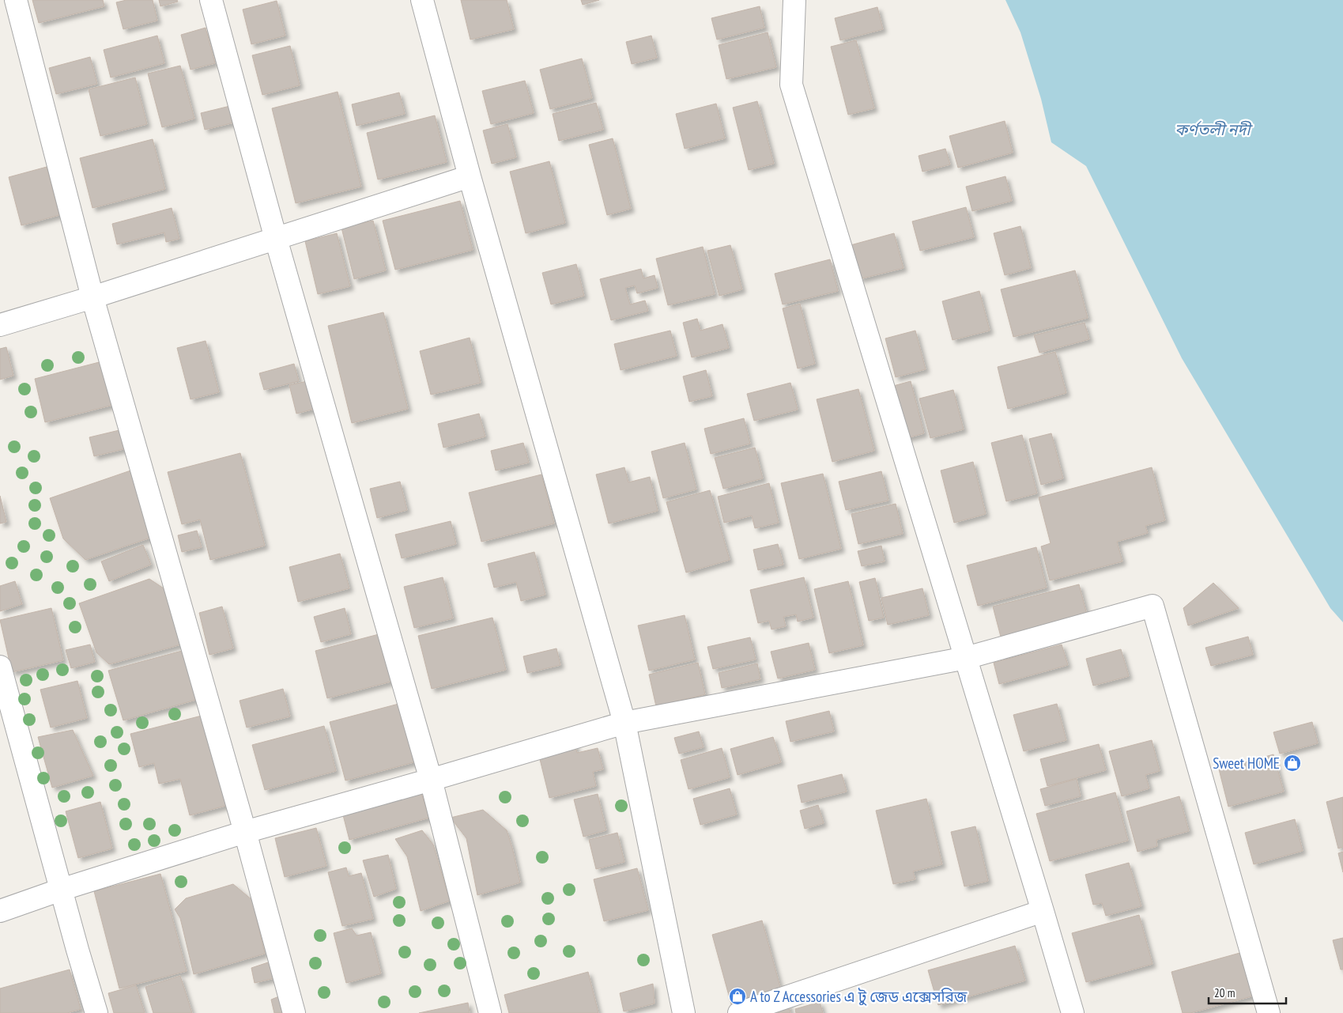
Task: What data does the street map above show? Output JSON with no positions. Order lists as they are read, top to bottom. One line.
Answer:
{"water":["কর্ণতলী নদী"],"places":{"shop":["Sweet HOME","A to Z Accessories এ টু জেড এক্সেসরিজ"]},"scale_bar":"20 m"}
